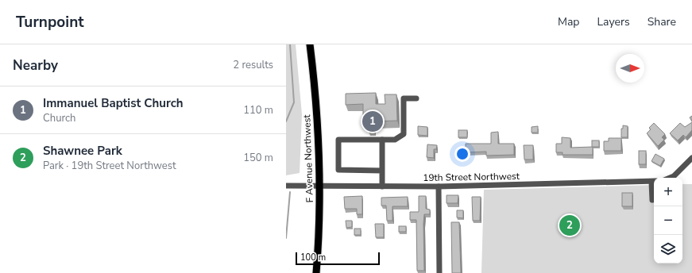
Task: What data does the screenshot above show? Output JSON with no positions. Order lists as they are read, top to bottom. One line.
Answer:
{"streets":{"main road":["F Avenue Northwest"],"street":["19th Street Northwest"]},"crossings":[["F Avenue Northwest","19th Street Northwest"]],"scale_bar":"100 m","north":"right","page":{"header":"Turnpoint","nav":["Map","Layers","Share"],"heading":["Nearby","2 results"],"list":[{"mark":"1","name":"Immanuel Baptist Church","note":"Church","value":"110 m"},{"mark":"2","name":"Shawnee Park","note":"Park · 19th Street Northwest","value":"150 m"}],"pins":["1","2"],"map_buttons":["+","−"],"scale":"100 m"}}
